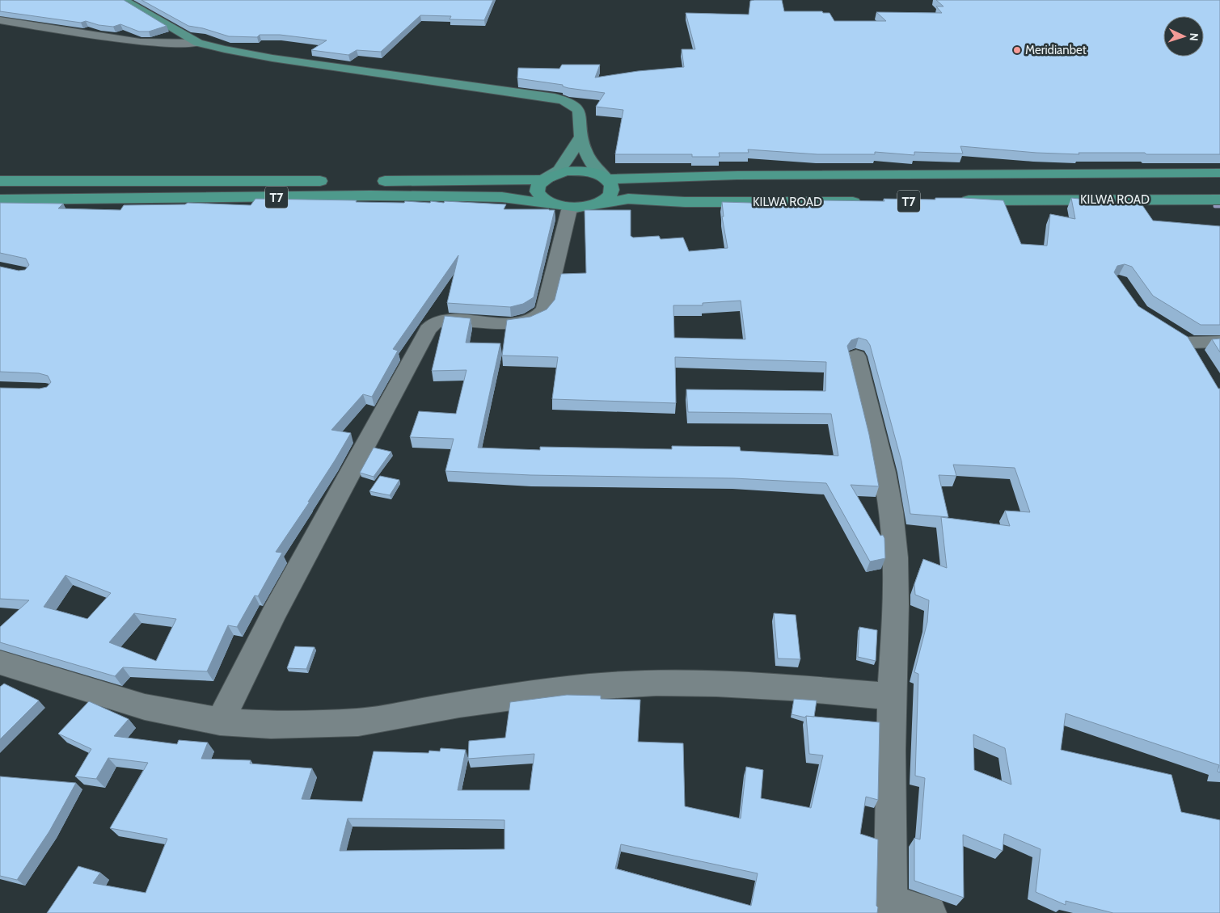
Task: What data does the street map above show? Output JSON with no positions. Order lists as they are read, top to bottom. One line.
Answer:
{"streets":{"highway":["T7","KILWA ROAD"]},"crossings":[["T7","KILWA ROAD"]],"places":["Meridianbet"],"north":"right"}
